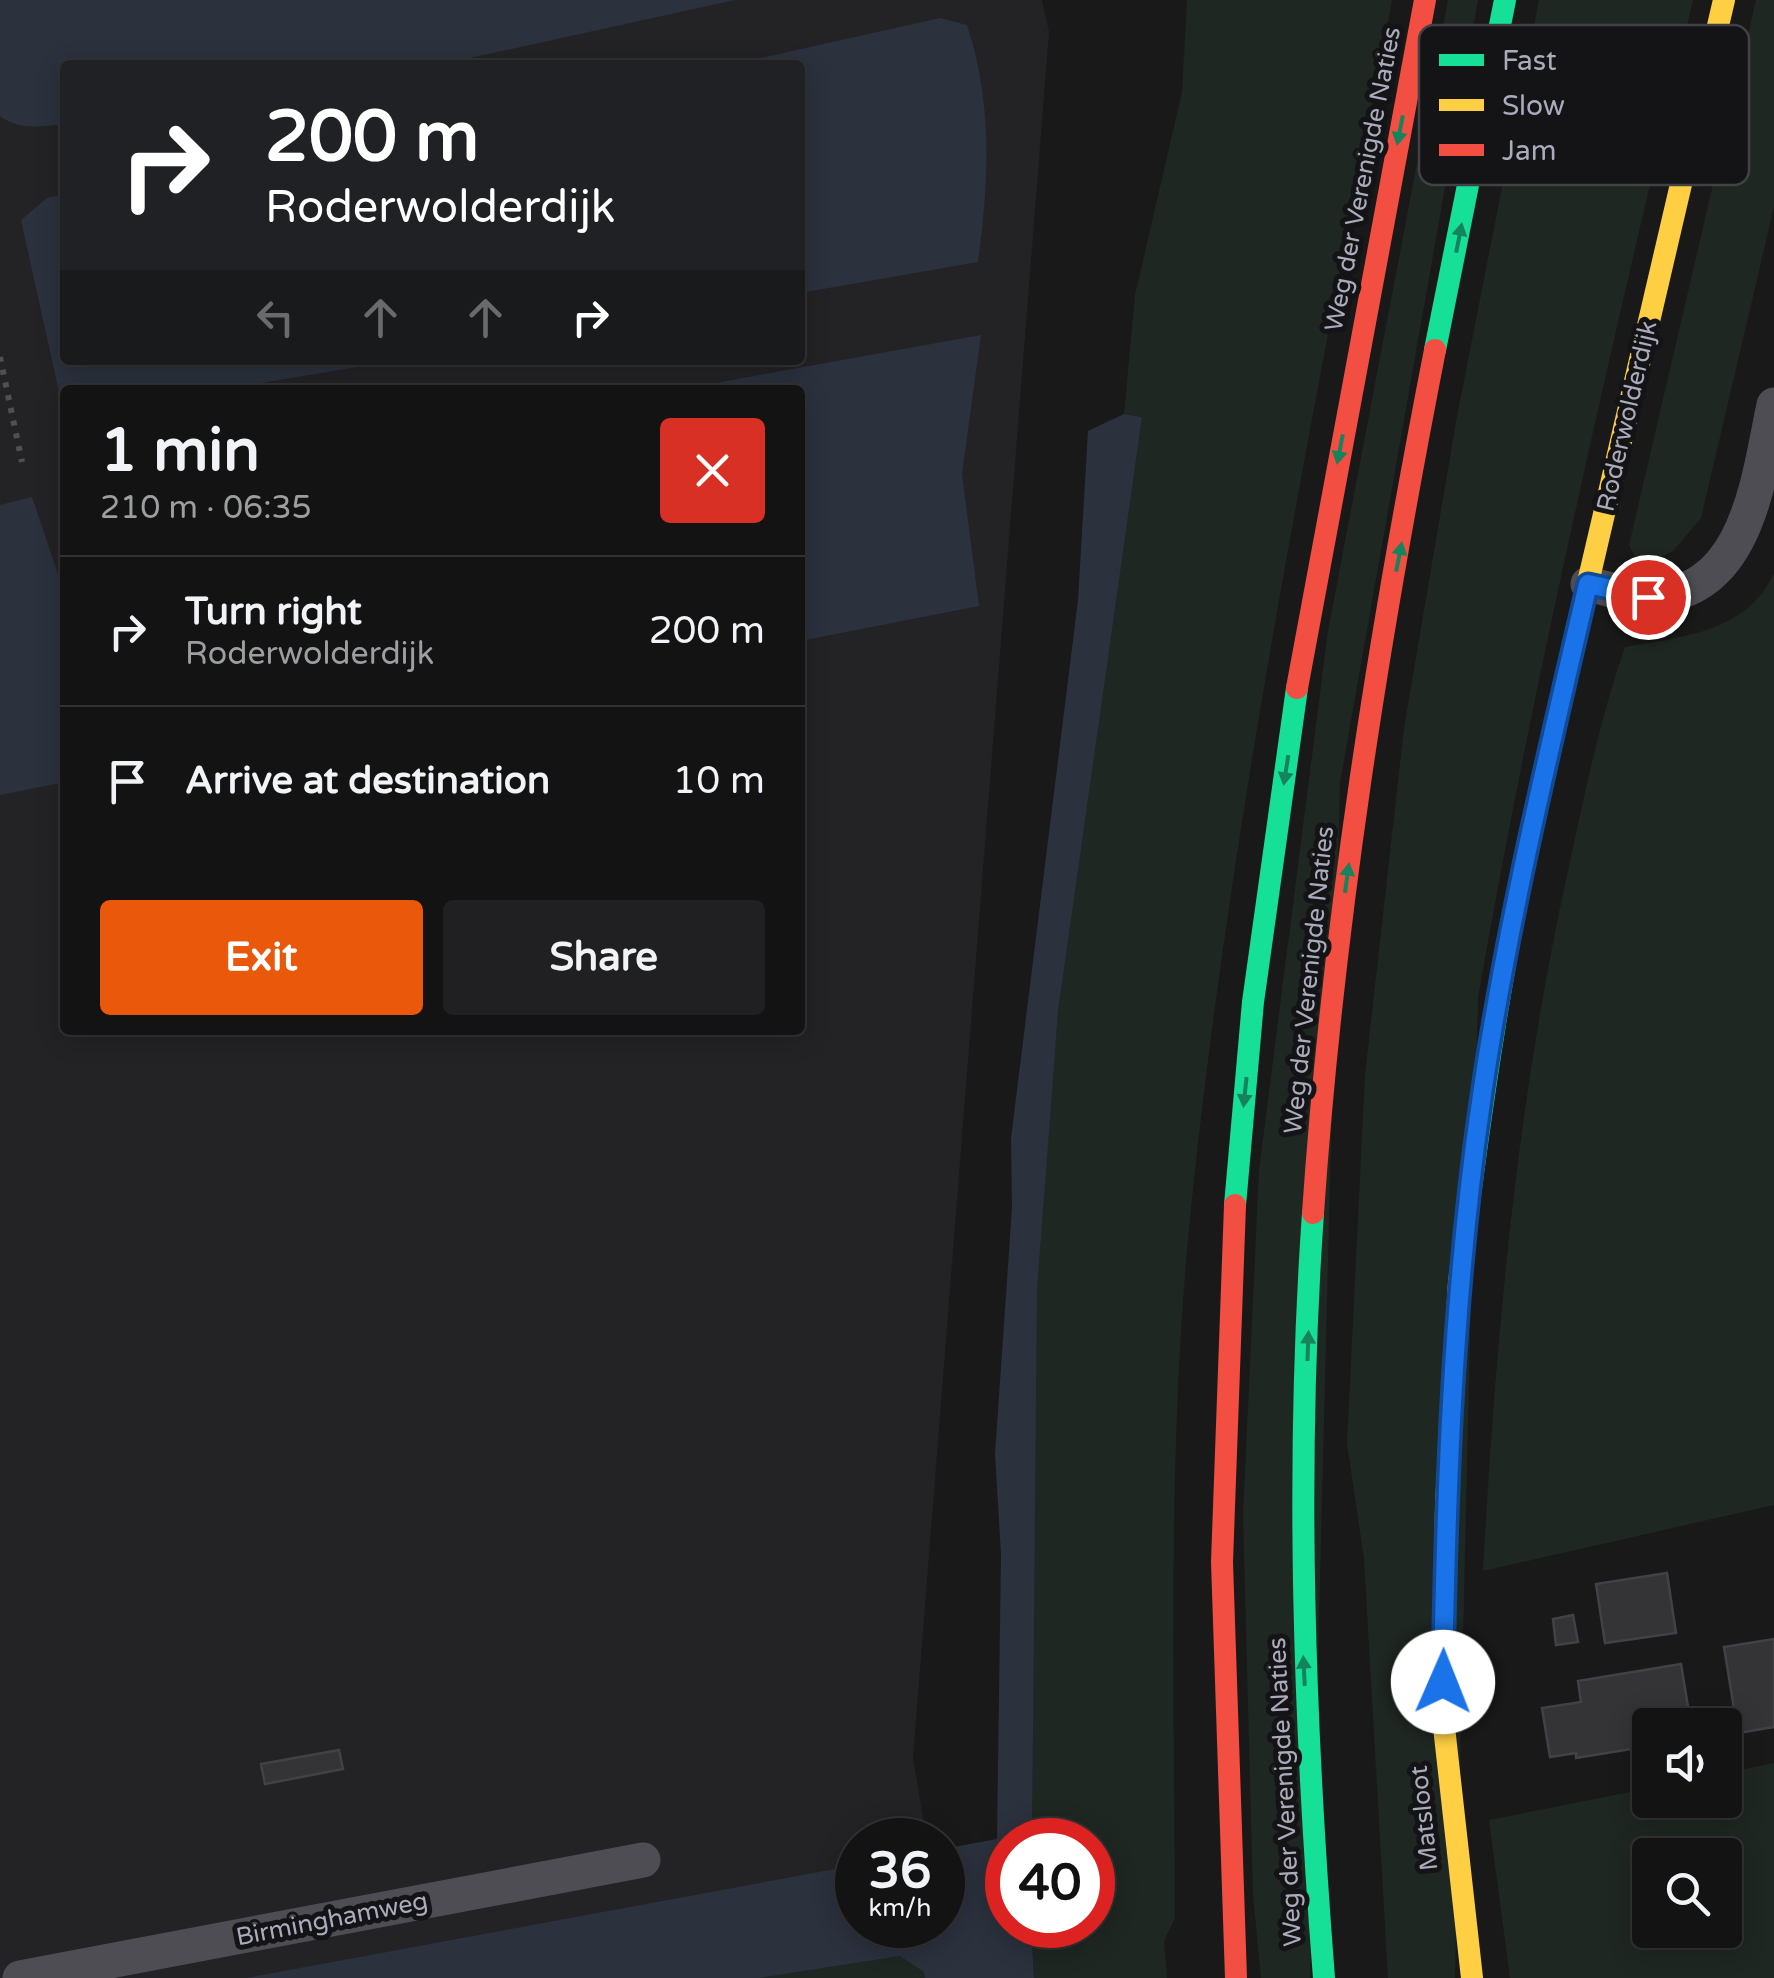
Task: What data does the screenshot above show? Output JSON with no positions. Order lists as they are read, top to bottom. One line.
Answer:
{"streets":{"main road":["Weg der Verenigde Naties","Roderwolderdijk","Matsloot"],"street":["Birminghamweg"]},"crossings":[["Roderwolderdijk","Matsloot"]],"legend":["Fast","Slow","Jam"],"page":{"turn":["200 m","Roderwolderdijk"],"heading":["1 min","210 m · 06:35"],"list":[{"name":"Turn right","note":"Roderwolderdijk","value":"200 m"},{"name":"Arrive at destination","value":"10 m"}],"buttons":["Exit","Share"],"speed":"36 km/h","limit":"40"}}
